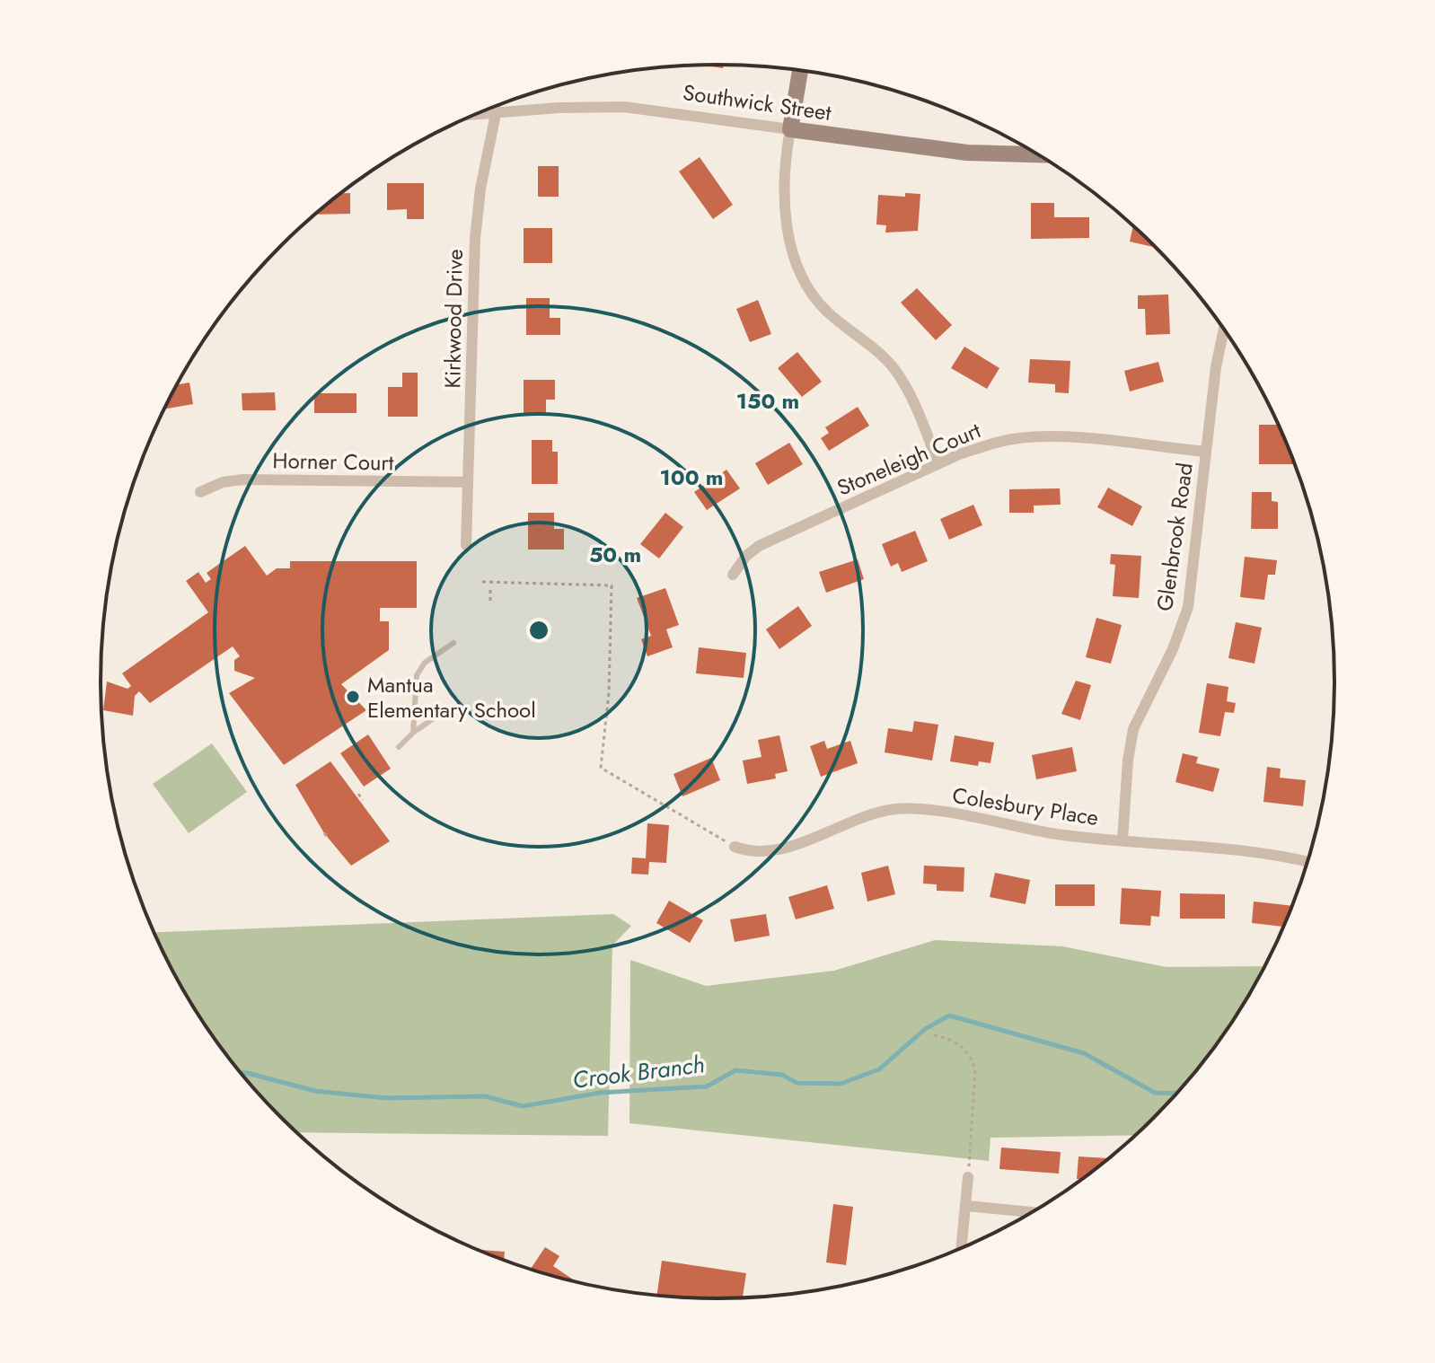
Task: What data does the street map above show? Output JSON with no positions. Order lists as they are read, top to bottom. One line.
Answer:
{"streets":{"street":["Southwick Street","Kirkwood Drive","Stoneleigh Court","Horner Court","Glenbrook Road","Colesbury Place"]},"crossings":[["Southwick Street","Kirkwood Drive"],["Kirkwood Drive","Horner Court"],["Stoneleigh Court","Glenbrook Road"],["Glenbrook Road","Colesbury Place"]],"water":["Crook Branch"],"places":["Mantua Elementary School"],"rings":["150 m","100 m","50 m"]}
